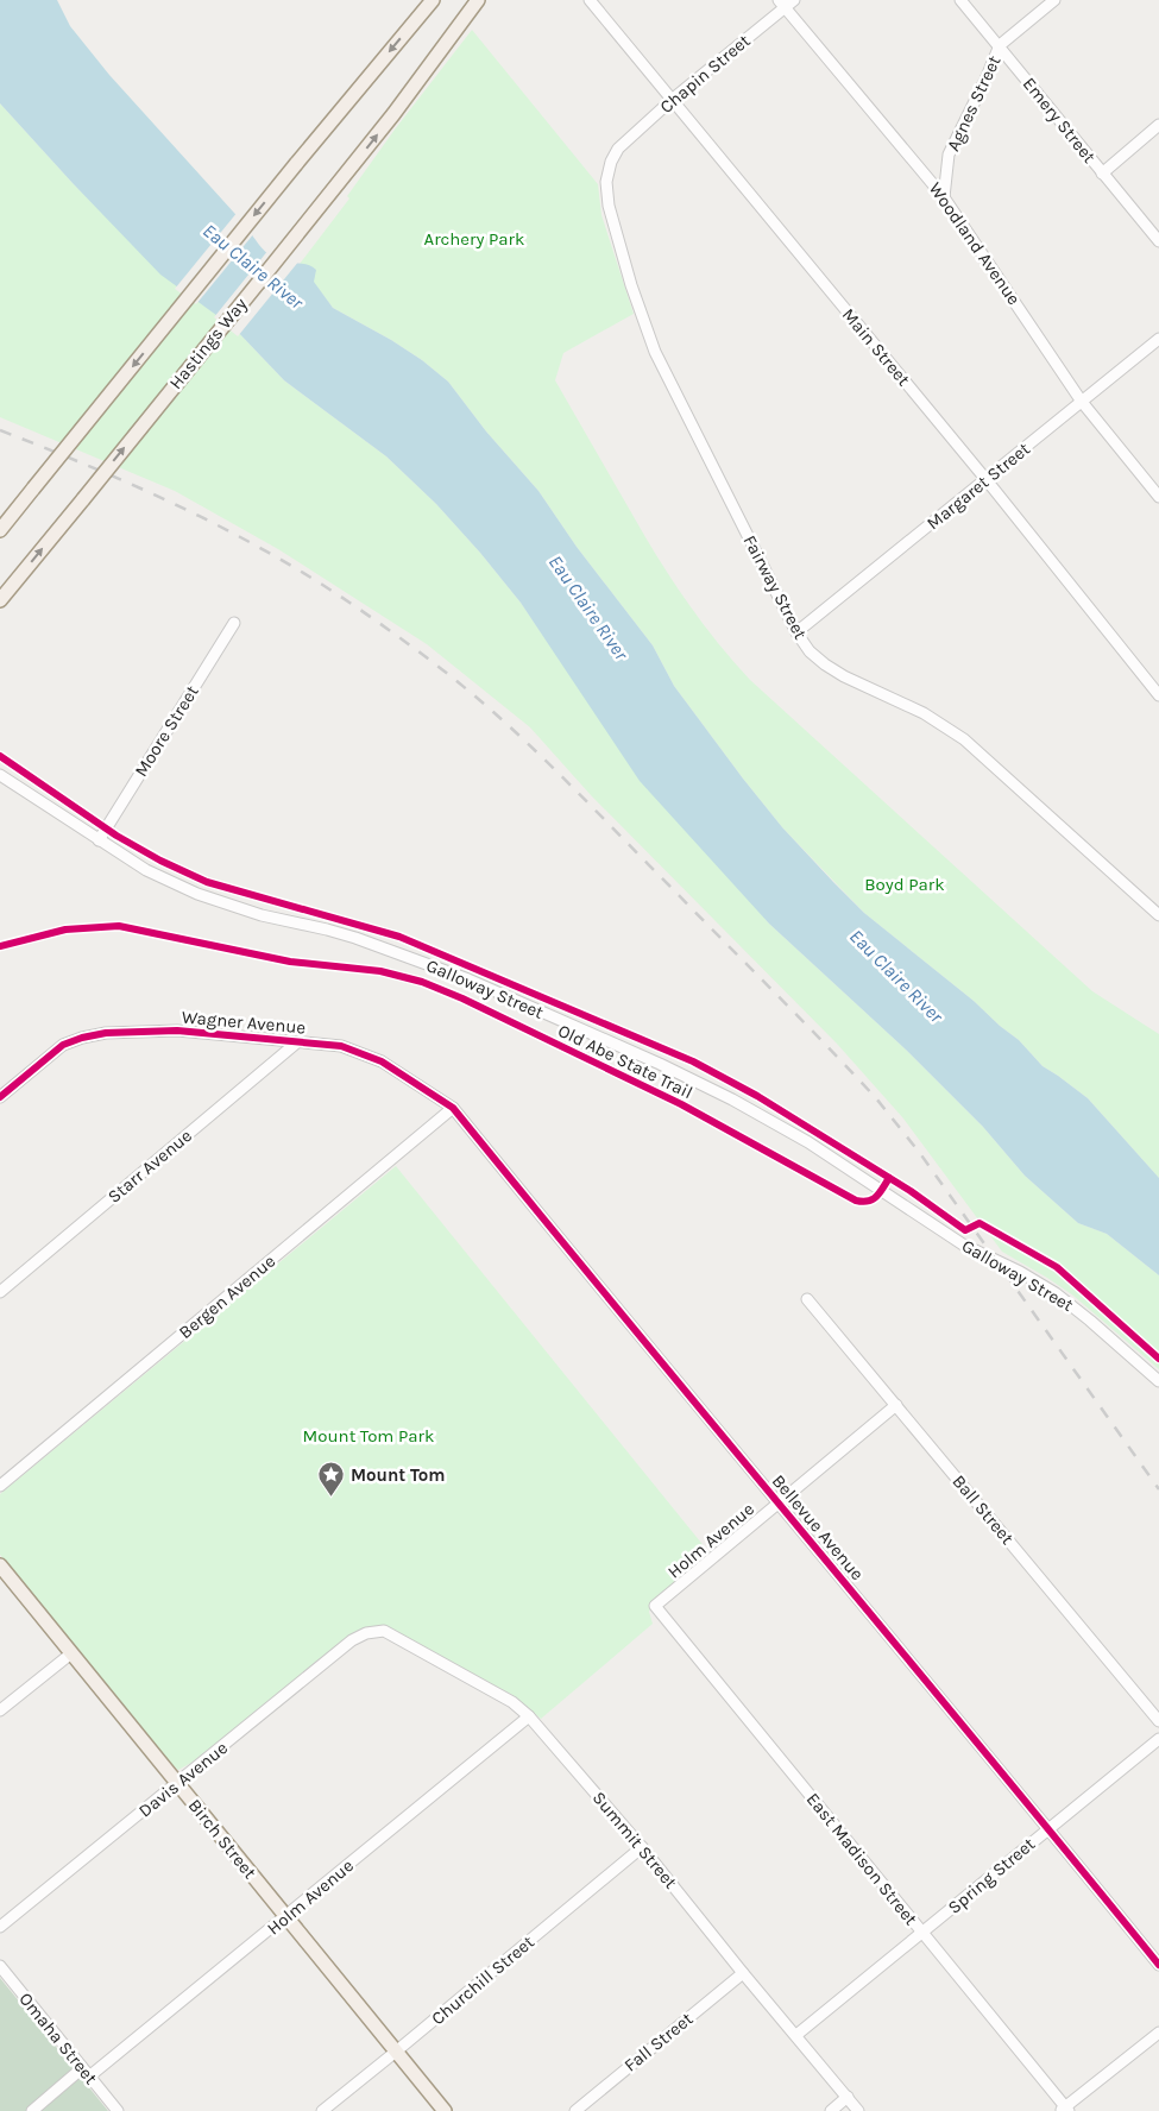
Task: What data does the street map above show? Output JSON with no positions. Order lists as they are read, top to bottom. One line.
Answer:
{"streets":{"main road":["Hastings Way","Birch Street"],"street":["Chapin Street","Agnes Street","Emery Street","Woodland Avenue","Main Street","Margaret Street","Fairway Street","Moore Street","Galloway Street","Wagner Avenue","Starr Avenue","Bergen Avenue","Ball Street","Bellevue Avenue","Holm Avenue","Davis Avenue","Summit Street","East Madison Street","Spring Street","Churchill Street","Omaha Street","Fall Street"],"cycle path":["Old Abe State Trail"]},"crossings":[["Chapin Street","Woodland Avenue"],["Chapin Street","Main Street"],["Chapin Street","Fairway Street"],["Agnes Street","Emery Street"],["Agnes Street","Woodland Avenue"],["Woodland Avenue","Margaret Street"],["Main Street","Margaret Street"],["Margaret Street","Fairway Street"],["Moore Street","Galloway Street"],["Wagner Avenue","Starr Avenue"],["Wagner Avenue","Bergen Avenue"],["Wagner Avenue","Bellevue Avenue"],["Bergen Avenue","Bellevue Avenue"],["Ball Street","Holm Avenue"],["Bellevue Avenue","Holm Avenue"],["Bellevue Avenue","Spring Street"],["Holm Avenue","Birch Street"],["Holm Avenue","Summit Street"],["Holm Avenue","East Madison Street"],["Holm Avenue","Omaha Street"],["Davis Avenue","Birch Street"],["Davis Avenue","Summit Street"],["Birch Street","Churchill Street"],["Summit Street","Spring Street"],["Summit Street","Churchill Street"],["Summit Street","Fall Street"],["East Madison Street","Spring Street"]],"water":["Eau Claire River"],"parks":["Archery Park","Boyd Park","Mount Tom Park"],"places":{"place":["Mount Tom"]}}
